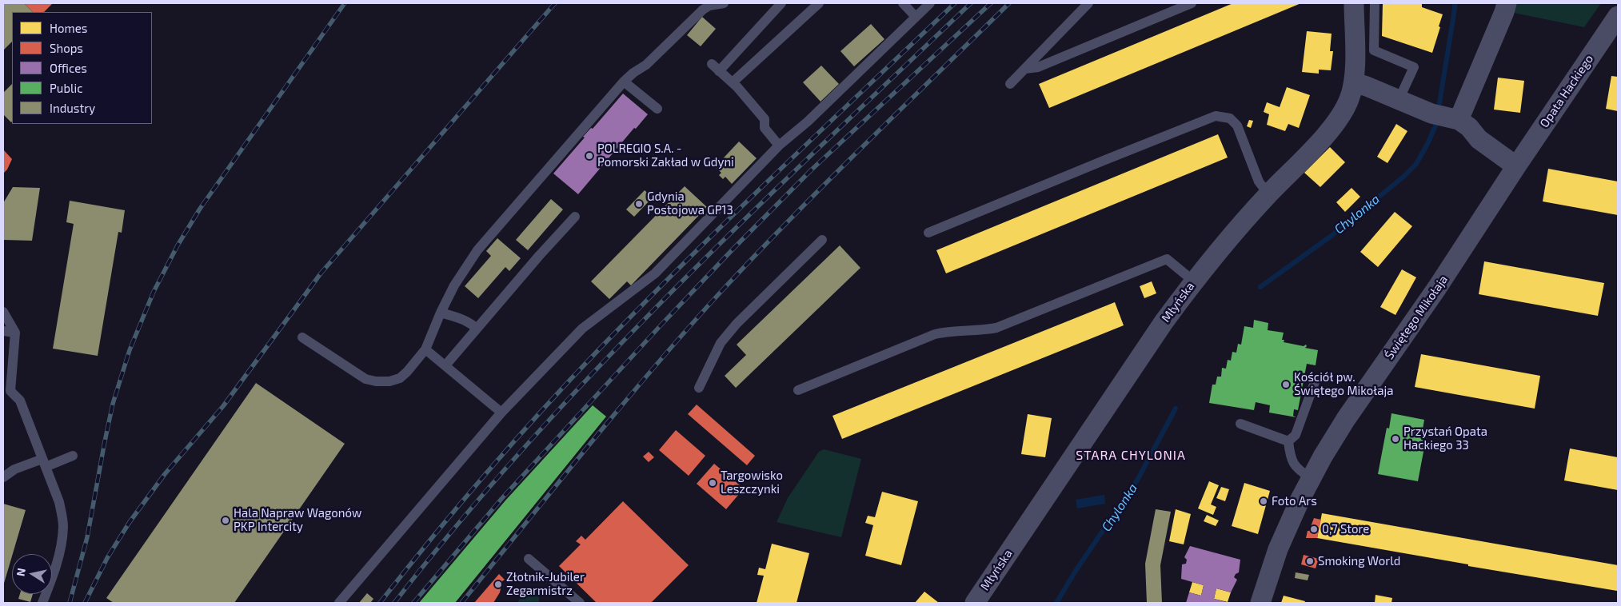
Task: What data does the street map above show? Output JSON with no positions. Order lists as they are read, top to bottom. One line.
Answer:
{"streets":{"street":["Opata Hackiego","Młyńska","Świętego Mikołaja"]},"crossings":[["Opata Hackiego","Świętego Mikołaja"]],"districts":["STARA CHYLONIA"],"water":["Chylonka"],"places":["POLREGIO S.A. - Pomorski Zakład w Gdyni","Gdynia Postojowa GP13","Kościół pw. Świętego Mikołaja","Przystań Opata Hackiego 33","Targowisko Leszczynki","Foto Ars","Hala Napraw Wagonów PKP Intercity","0,7 Store","Smoking World","Złotnik-Jubiler Zegarmistrz"],"legend":["Homes","Shops","Offices","Public","Industry"],"north":"left"}
